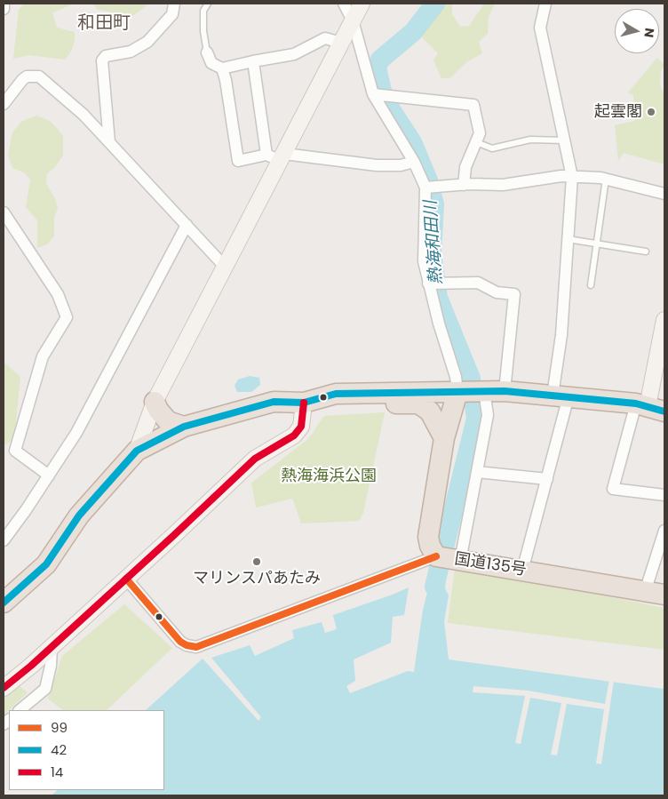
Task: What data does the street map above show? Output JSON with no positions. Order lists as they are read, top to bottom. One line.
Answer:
{"streets":{"highway":["国道135号"]},"districts":["和田町"],"water":["熱海和田川"],"parks":["熱海海浜公園"],"places":["起雲閣","マリンスパあたみ"],"lines":["transit line 42","transit line 14","transit line 99"],"legend":["99","42","14"],"north":"right"}
